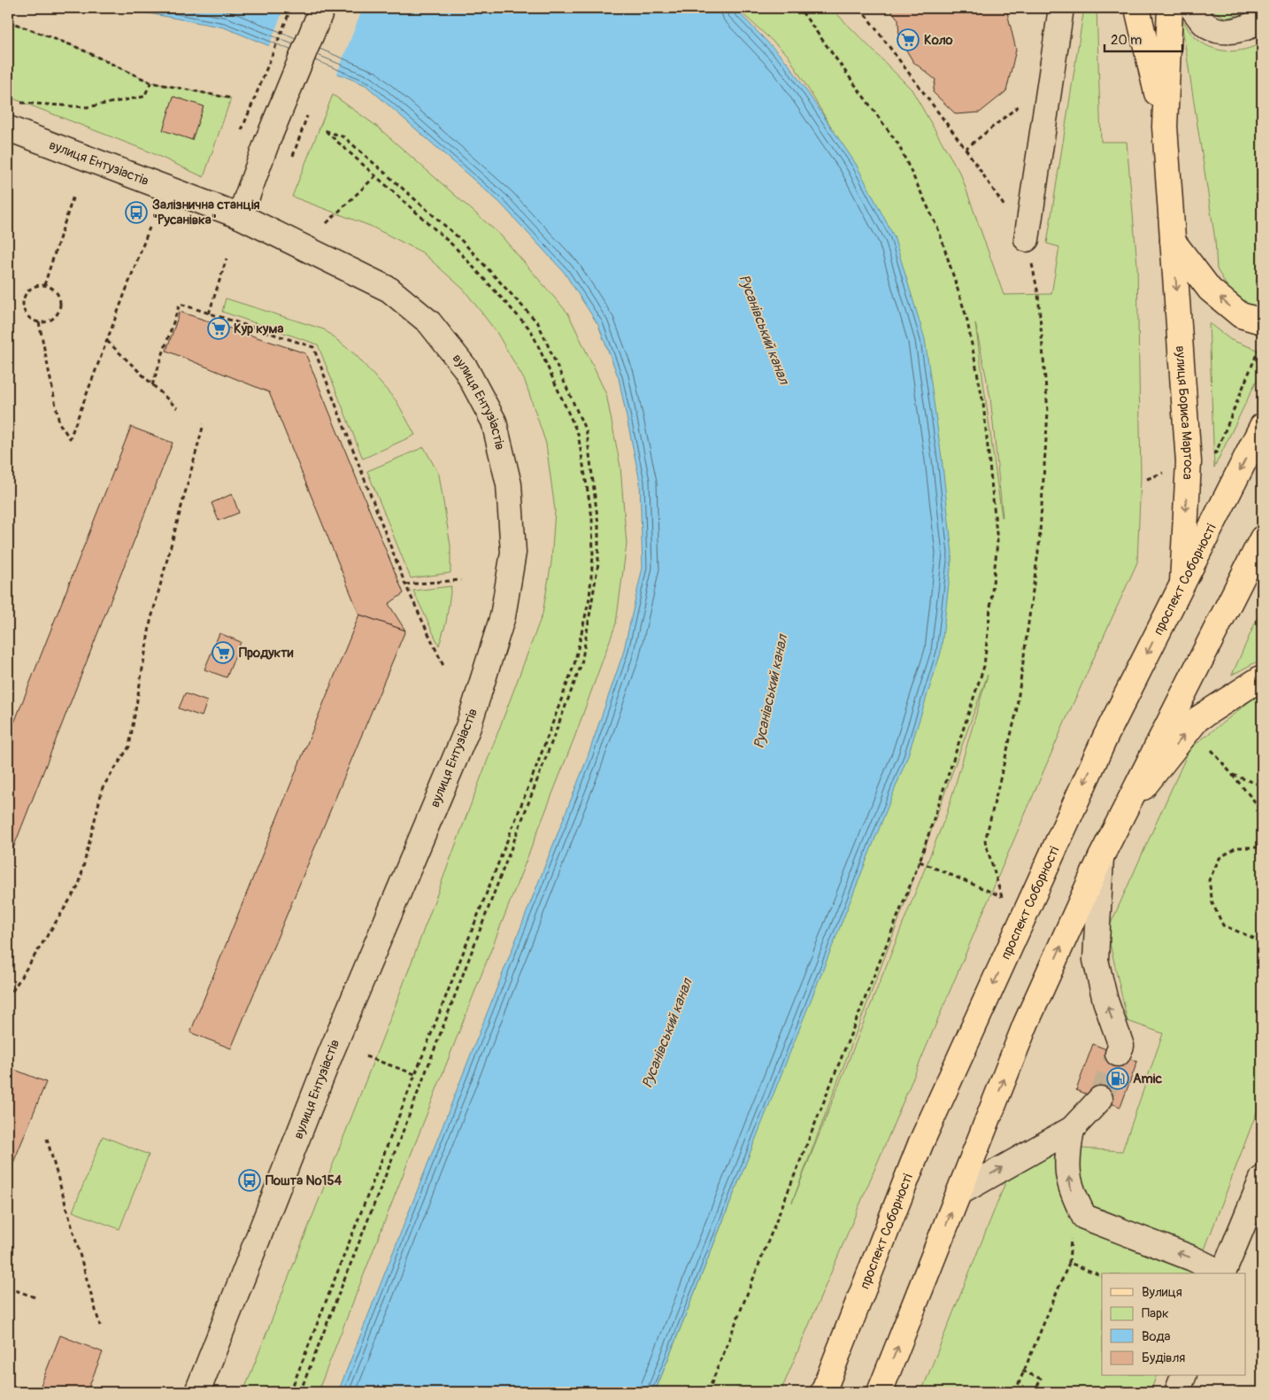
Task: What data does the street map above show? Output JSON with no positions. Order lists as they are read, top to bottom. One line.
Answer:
{"streets":{"main road":["вулиця Бориса Мартоса","проспект Соборності"],"street":["вулиця Ентузіастів"]},"crossings":[["вулиця Бориса Мартоса","проспект Соборності"]],"one_way":["вулиця Бориса Мартоса"],"water":["Русанівський канал"],"places":{"supermarket":["Коло","Кур кума","Продукти"],"bus stop":["Залізнична станція \"Русанівка\"","Пошта №154"],"fuel station":["Amic"]},"legend":["Вулиця","Парк","Вода","Будівля"],"scale_bar":"20 m"}
